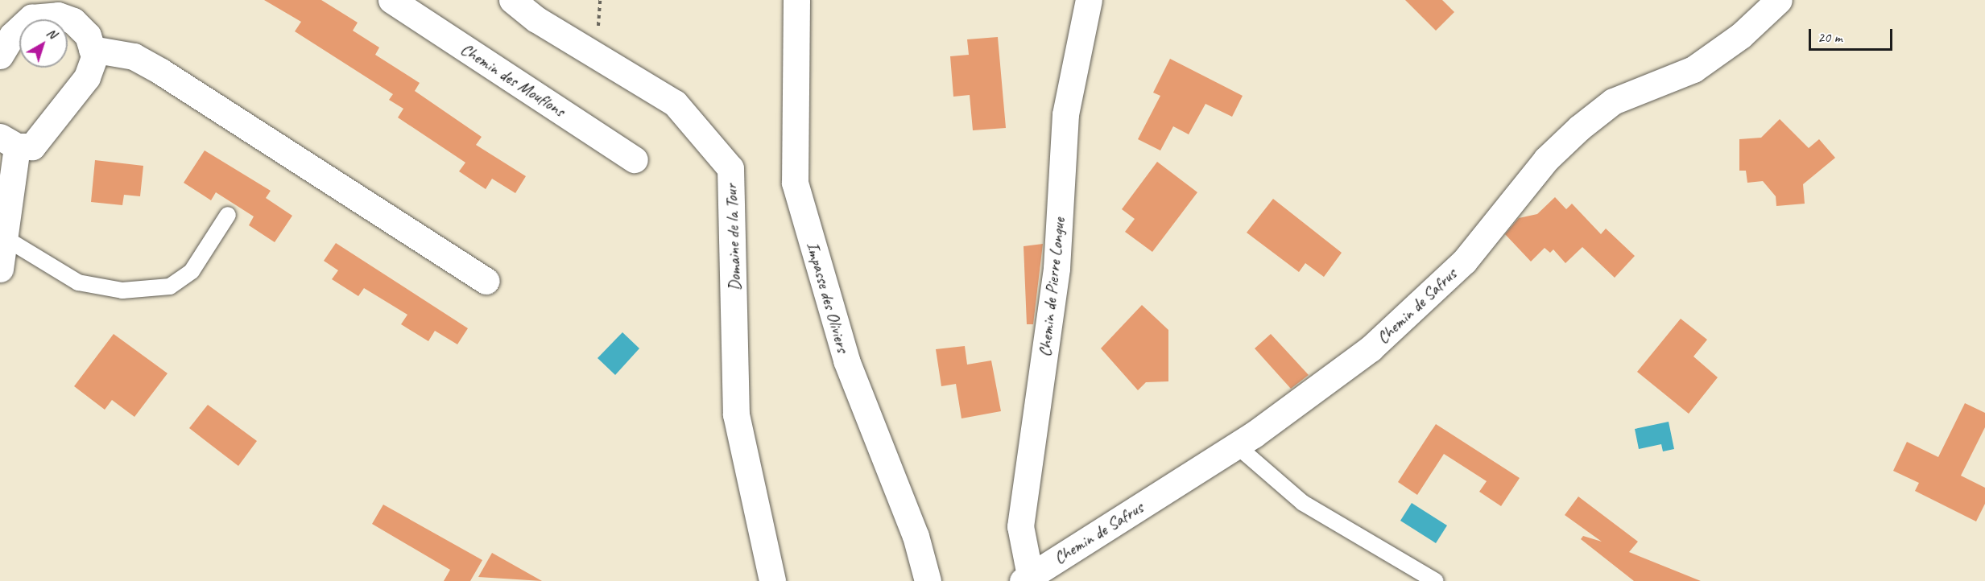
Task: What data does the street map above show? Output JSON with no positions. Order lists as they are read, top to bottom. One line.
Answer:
{"streets":{"street":["Chemin des Mouflons","Domaine de la Tour","Chemin de Pierre Longue","Impasse des Oliviers","Chemin de Safrus"]},"crossings":[["Chemin de Pierre Longue","Chemin de Safrus"]],"scale_bar":"20 m","north":"top right"}
